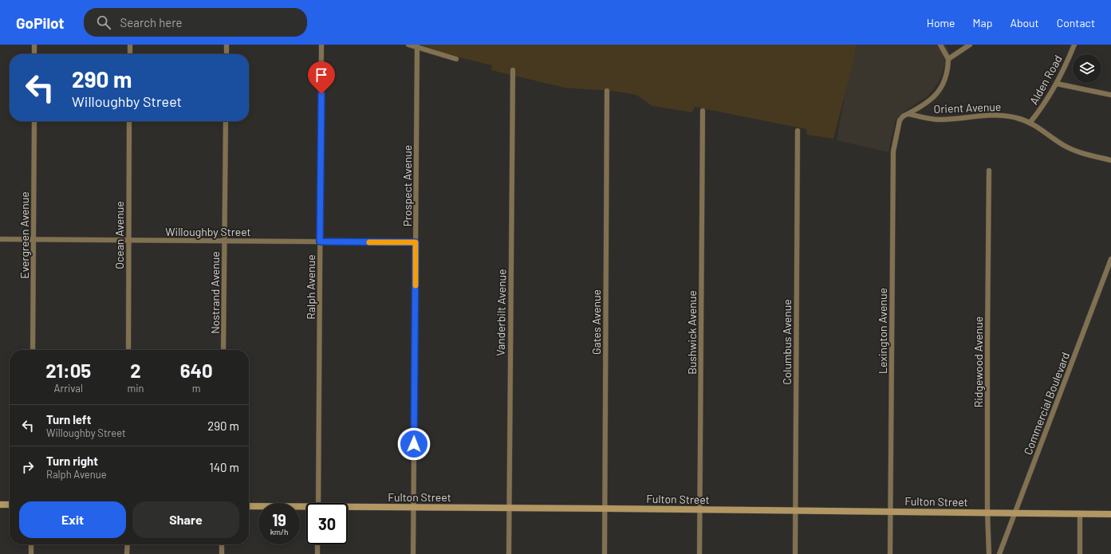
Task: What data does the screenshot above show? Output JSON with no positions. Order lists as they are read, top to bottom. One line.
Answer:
{"streets":{"street":["Alden Road","Orient Avenue","Prospect Avenue","Willoughby Street","Evergreen Avenue","Ocean Avenue","Ralph Avenue","Nostrand Avenue","Vanderbilt Avenue","Gates Avenue","Lexington Avenue","Bushwick Avenue","Columbus Avenue","Ridgewood Avenue","Commercial Boulevard","Fulton Street"]},"crossings":[["Alden Road","Orient Avenue"],["Orient Avenue","Lexington Avenue"],["Prospect Avenue","Willoughby Street"],["Prospect Avenue","Fulton Street"],["Willoughby Street","Evergreen Avenue"],["Willoughby Street","Ocean Avenue"],["Willoughby Street","Ralph Avenue"],["Willoughby Street","Nostrand Avenue"],["Vanderbilt Avenue","Fulton Street"],["Gates Avenue","Fulton Street"],["Lexington Avenue","Fulton Street"],["Bushwick Avenue","Fulton Street"],["Columbus Avenue","Fulton Street"],["Ridgewood Avenue","Fulton Street"],["Commercial Boulevard","Fulton Street"]],"page":{"header":"GoPilot","search":"Search here","nav":["Home","Map","About","Contact"],"turn":["290 m","Willoughby Street"],"eta":["21:05","Arrival","2","min","640","m"],"list":[{"name":"Turn left","note":"Willoughby Street","value":"290 m"},{"name":"Turn right","note":"Ralph Avenue","value":"140 m"}],"buttons":["Exit","Share"],"speed":"19 km/h","limit":"30"}}
